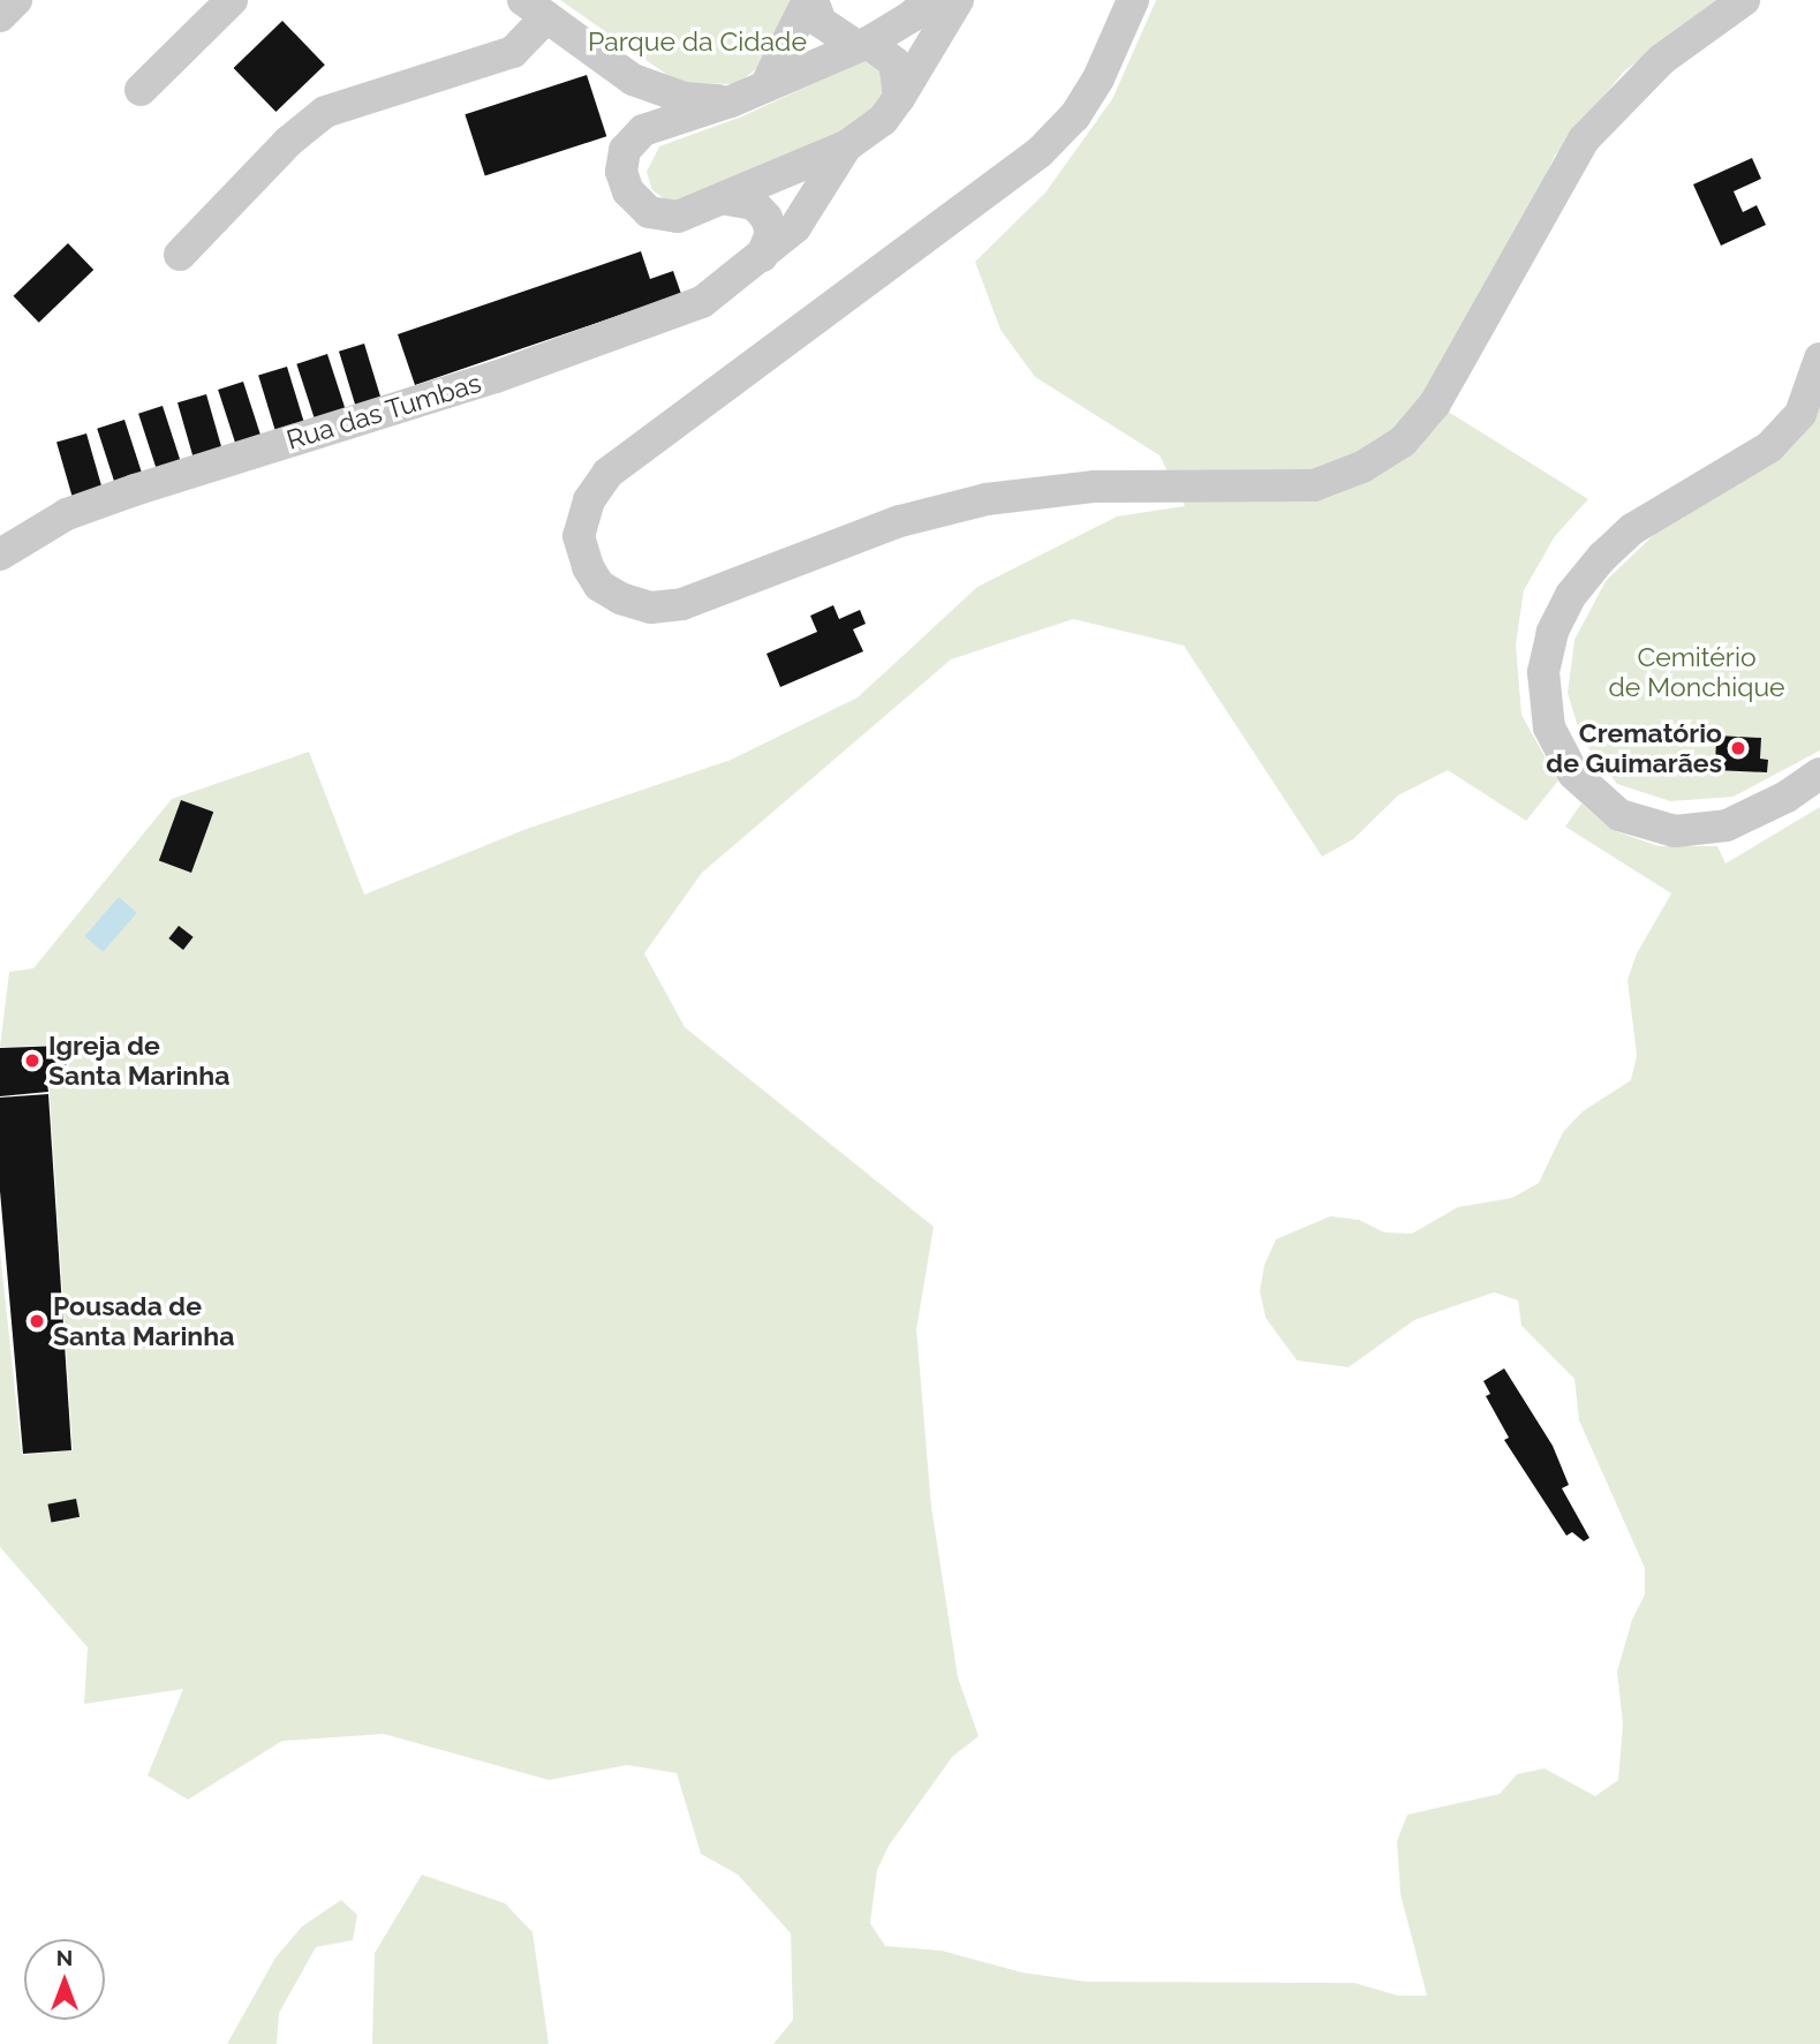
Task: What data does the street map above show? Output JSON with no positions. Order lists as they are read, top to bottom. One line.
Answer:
{"streets":{"street":["Rua das Tumbas"]},"parks":["Parque da Cidade","Cemitério de Monchique"],"places":["Crematório de Guimarães","Igreja de Santa Marinha","Pousada de Santa Marinha"],"north":"top"}
